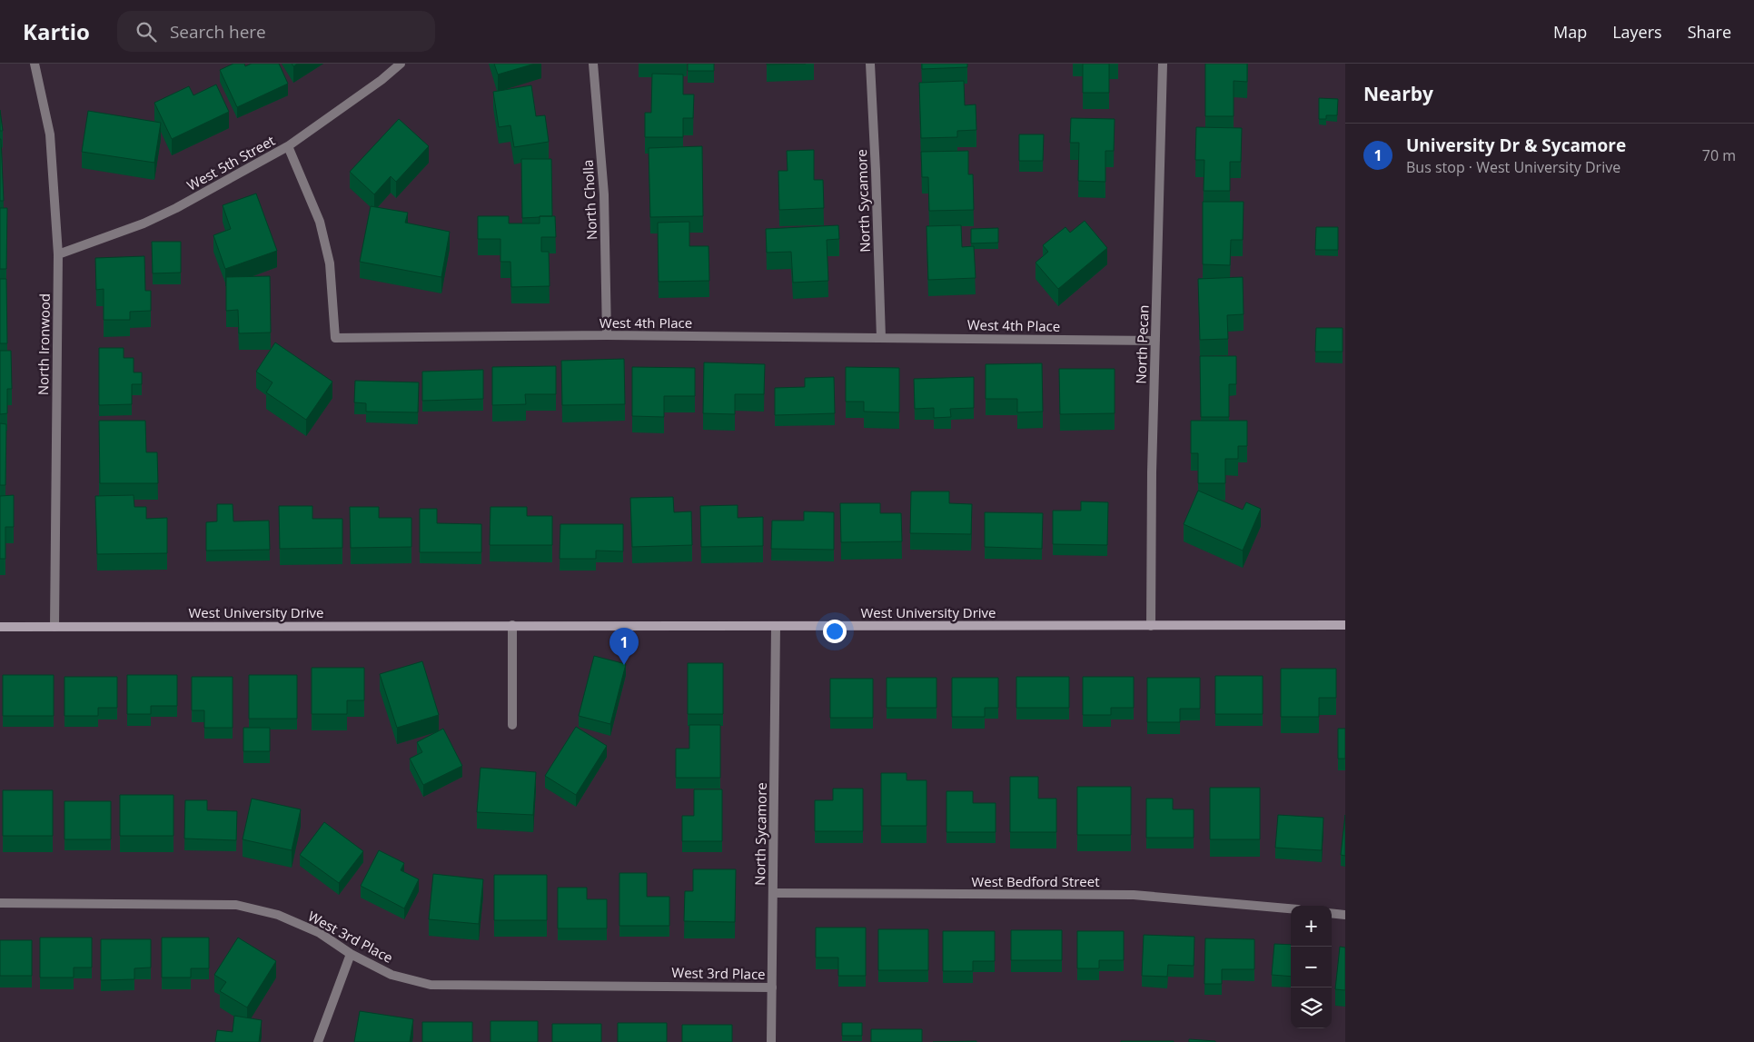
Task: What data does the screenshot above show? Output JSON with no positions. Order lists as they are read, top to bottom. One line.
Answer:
{"streets":{"main road":["West University Drive"],"street":["West 5th Street","North Cholla","North Sycamore","West 4th Place","North Ironwood","North Pecan","West Bedford Street","West 3rd Place"]},"crossings":[["West 5th Street","West 4th Place"],["West 5th Street","North Ironwood"],["North Cholla","West 4th Place"],["North Sycamore","West 4th Place"],["North Sycamore","West University Drive"],["North Sycamore","West Bedford Street"],["North Sycamore","West 3rd Place"],["West 4th Place","North Pecan"],["North Ironwood","West University Drive"],["North Pecan","West University Drive"]],"page":{"header":"Kartio","search":"Search here","nav":["Map","Layers","Share"],"heading":"Nearby","list":[{"mark":"1","name":"University Dr & Sycamore","note":"Bus stop · West University Drive","value":"70 m"}],"pins":"1","map_buttons":["+","−"]}}
